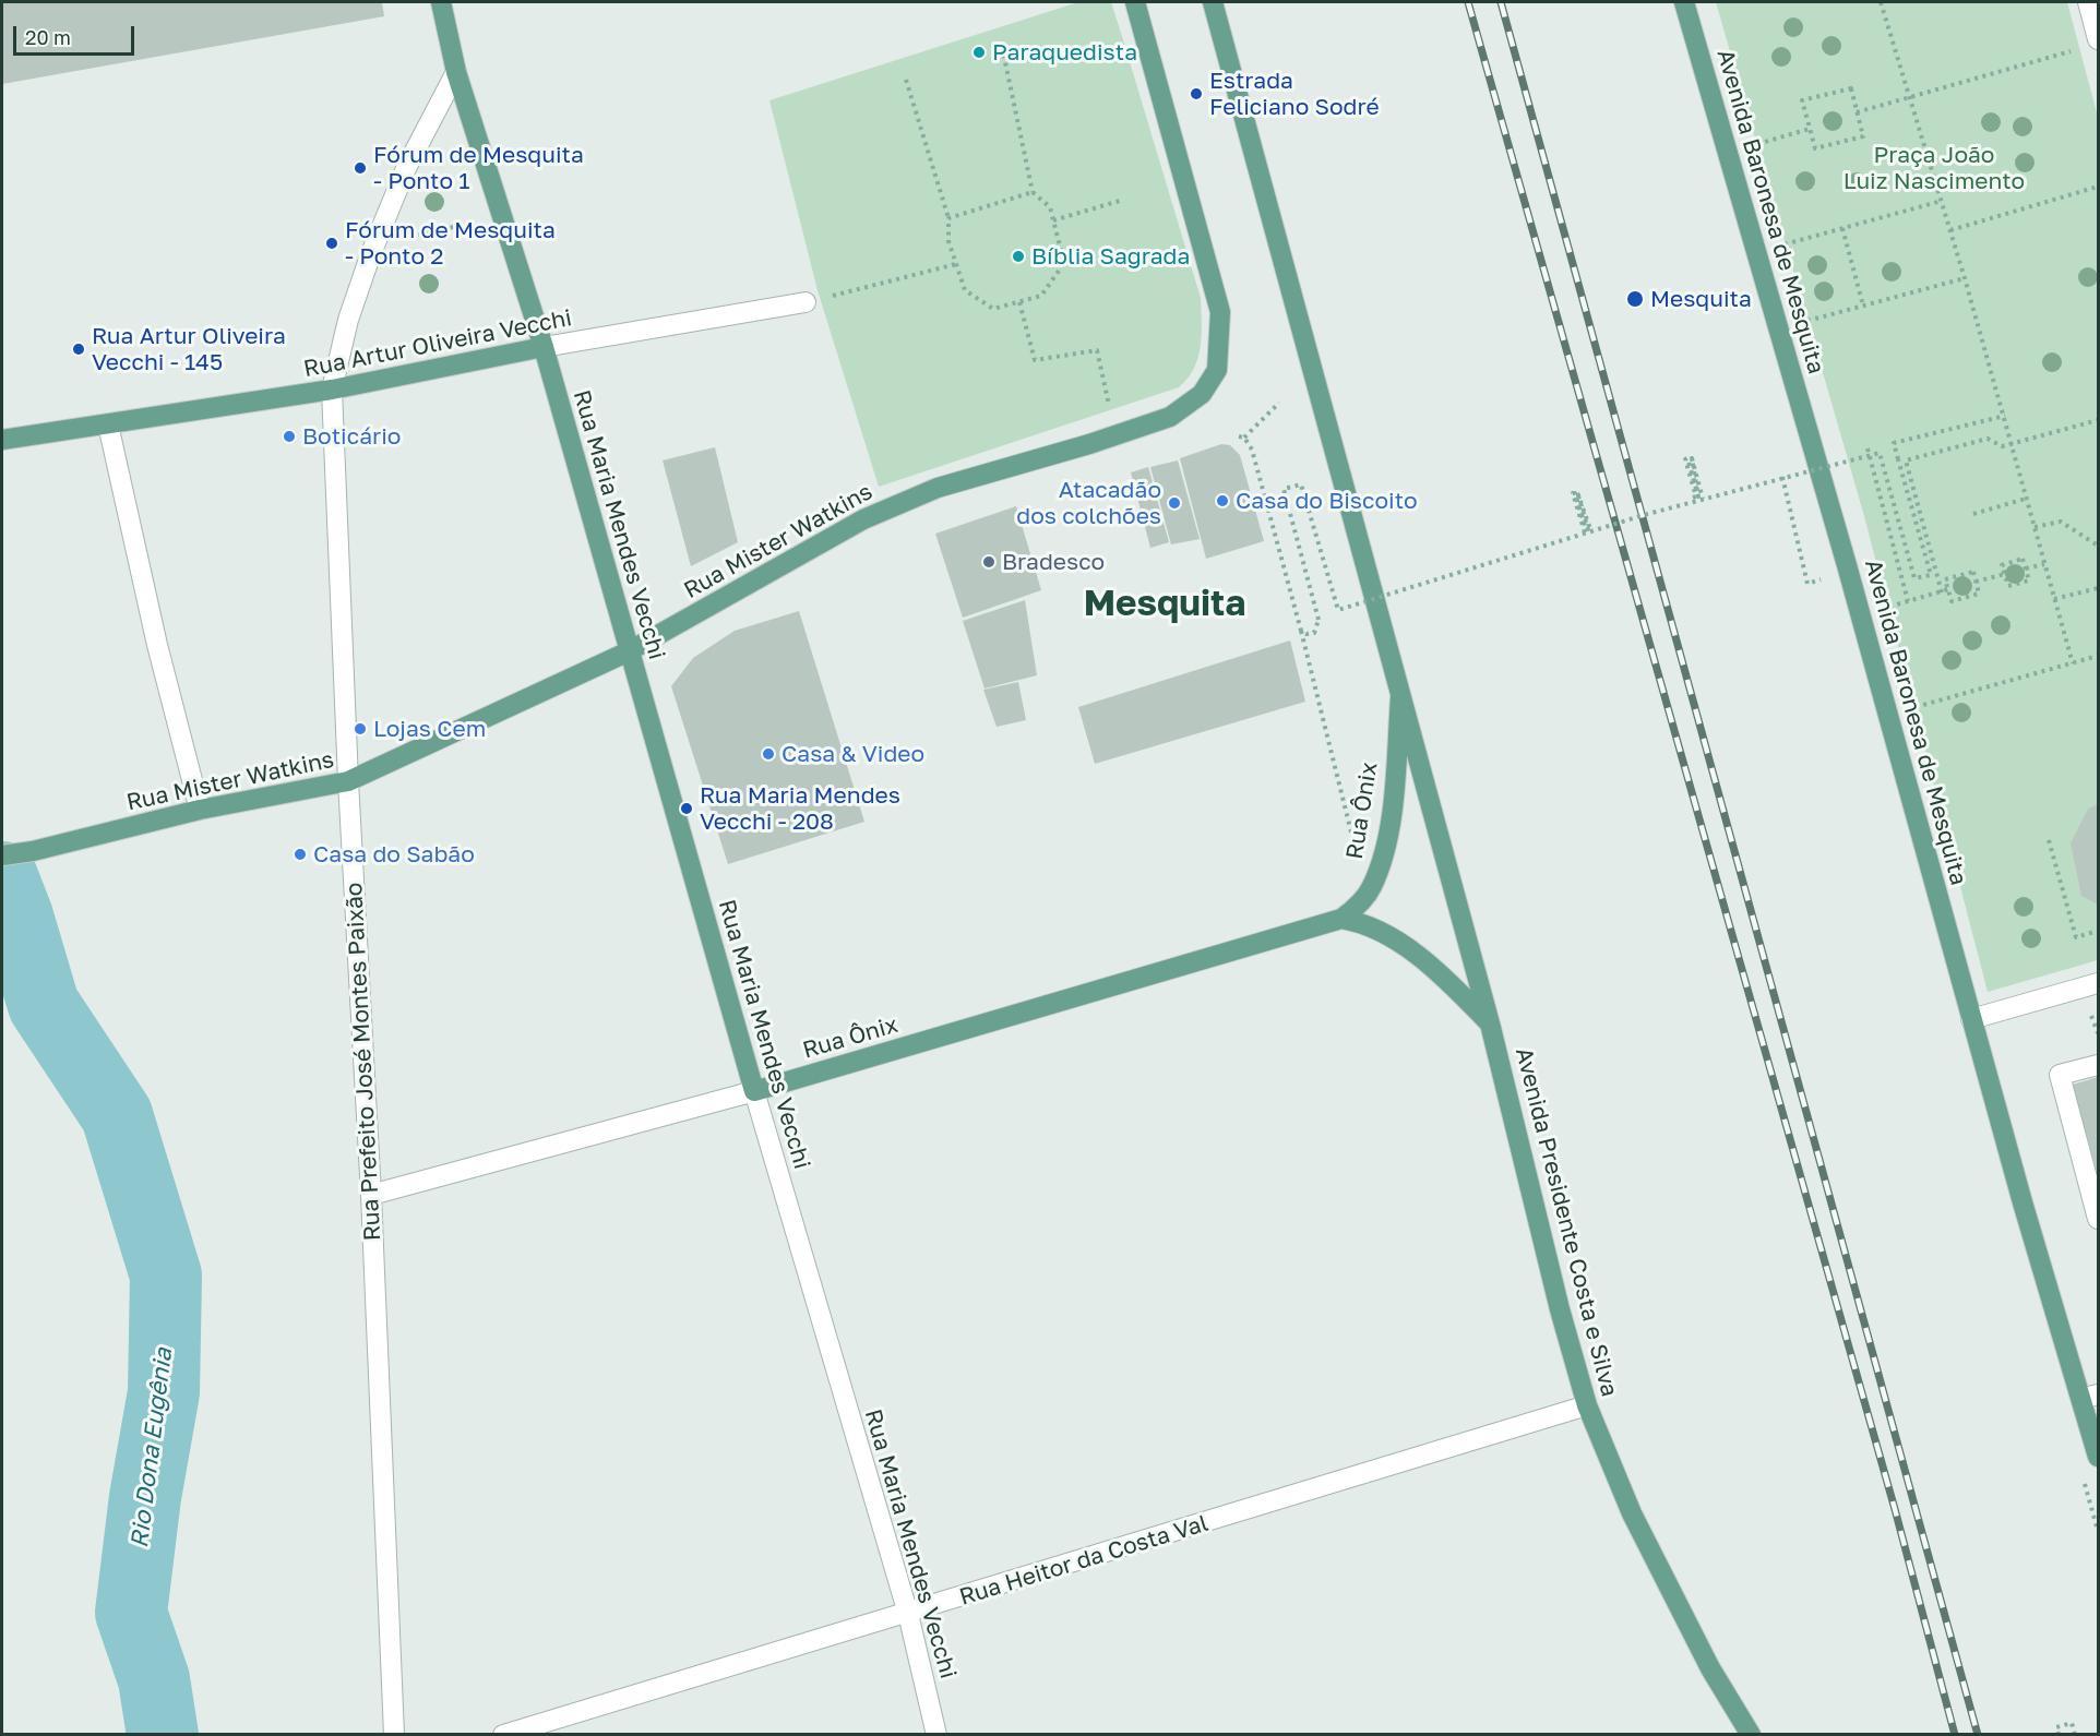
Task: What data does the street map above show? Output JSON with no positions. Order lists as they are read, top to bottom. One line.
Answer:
{"streets":{"main road":["Avenida Baronesa de Mesquita","Rua Artur Oliveira Vecchi","Rua Maria Mendes Vecchi","Rua Mister Watkins","Rua Ônix","Avenida Presidente Costa e Silva"],"street":["Rua Prefeito José Montes Paixão","Rua Heitor da Costa Val"]},"crossings":[["Rua Artur Oliveira Vecchi","Rua Maria Mendes Vecchi"],["Rua Artur Oliveira Vecchi","Rua Prefeito José Montes Paixão"],["Rua Maria Mendes Vecchi","Rua Mister Watkins"],["Rua Maria Mendes Vecchi","Rua Ônix"],["Rua Maria Mendes Vecchi","Rua Prefeito José Montes Paixão"],["Rua Maria Mendes Vecchi","Rua Heitor da Costa Val"],["Rua Mister Watkins","Rua Prefeito José Montes Paixão"],["Rua Ônix","Rua Prefeito José Montes Paixão"],["Rua Ônix","Avenida Presidente Costa e Silva"],["Avenida Presidente Costa e Silva","Rua Heitor da Costa Val"]],"districts":["Mesquita"],"water":["Rio Dona Eugênia"],"parks":["Praça João Luiz Nascimento"],"places":["Paraquedista","Estrada Feliciano Sodré","Fórum de Mesquita - Ponto 1","Fórum de Mesquita - Ponto 2","Bíblia Sagrada","Mesquita","Rua Artur Oliveira Vecchi - 145","Boticário","Casa do Biscoito","Atacadão dos colchões","Bradesco","Lojas Cem","Casa & Video","Rua Maria Mendes Vecchi - 208","Casa do Sabão"],"scale_bar":"20 m"}
